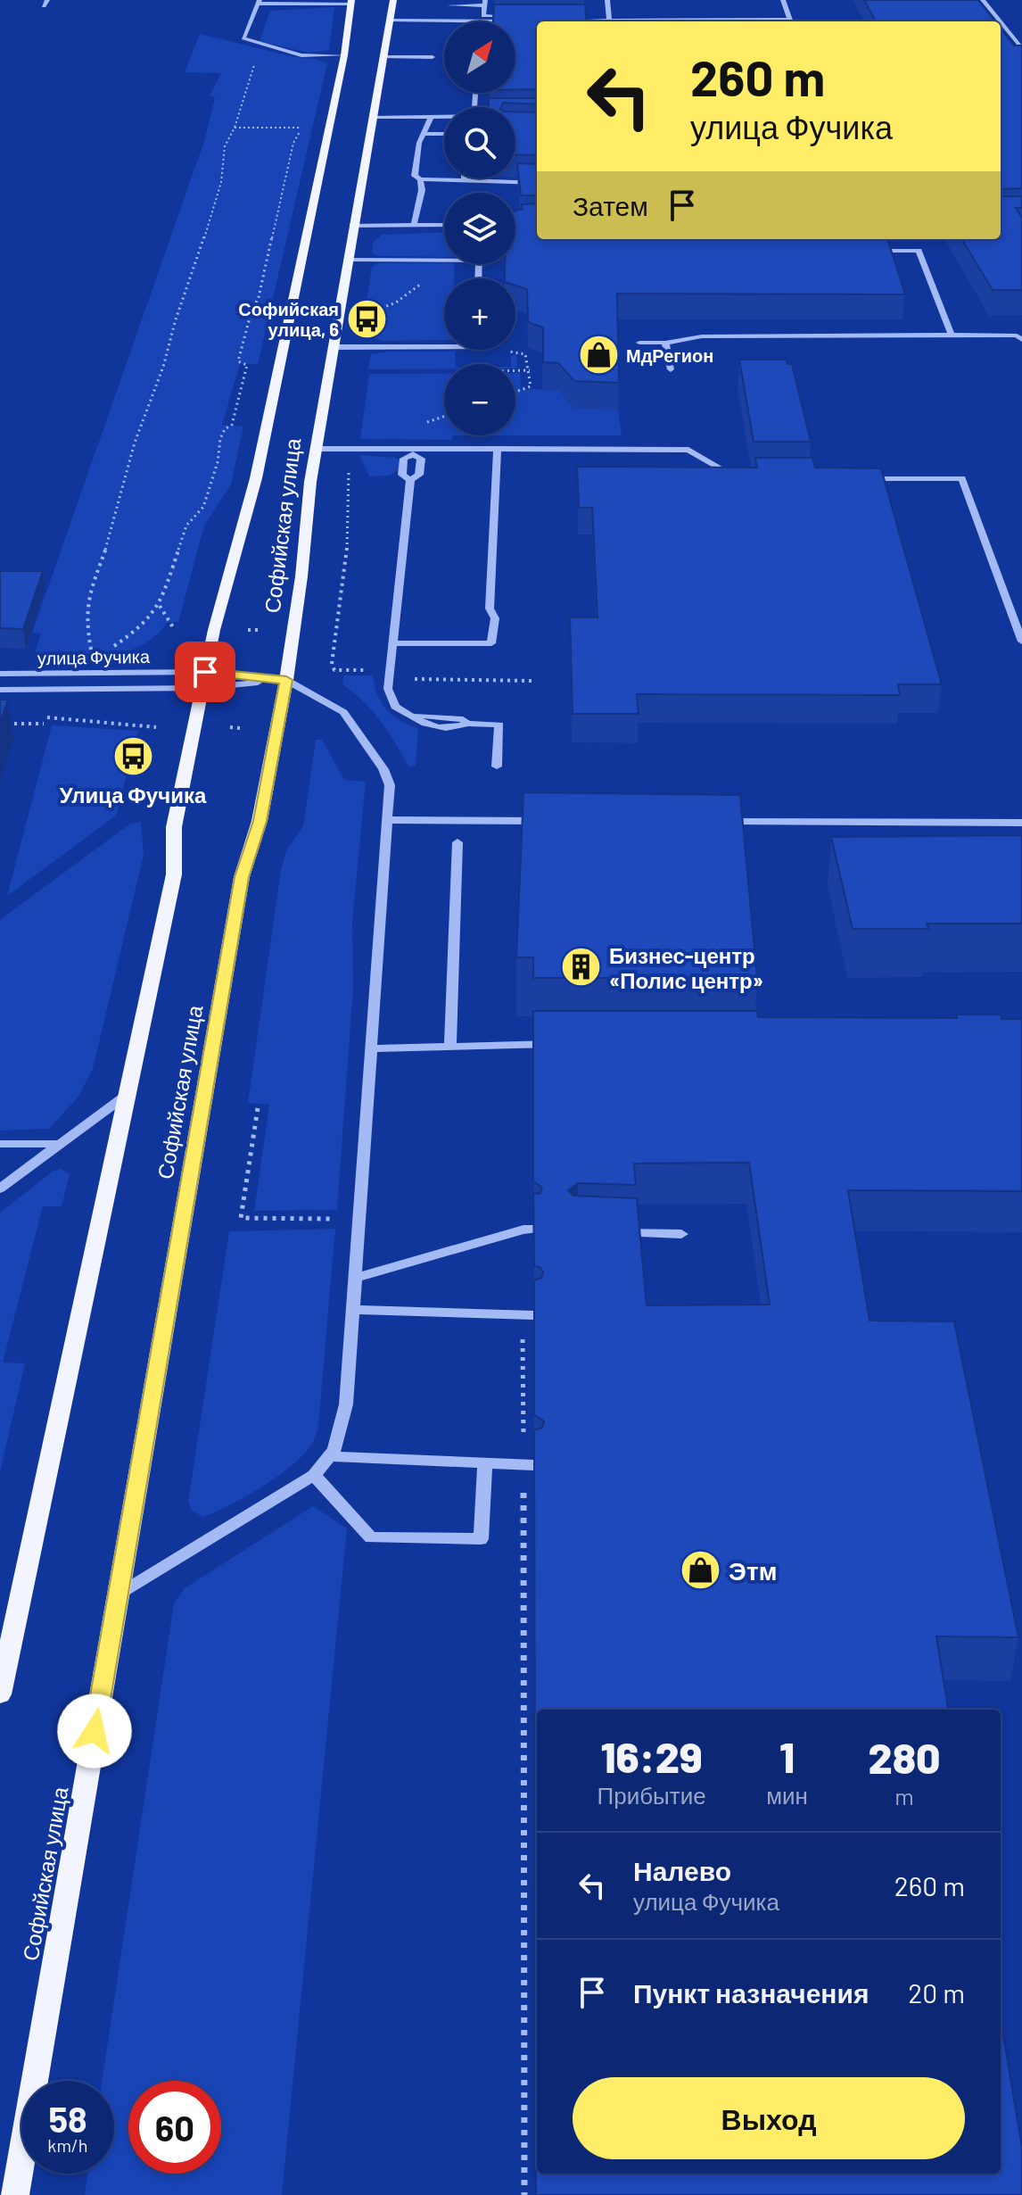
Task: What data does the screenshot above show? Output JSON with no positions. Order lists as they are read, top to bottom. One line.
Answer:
{"streets":{"main road":["Софийская улица"],"street":["улица Фучика"]},"crossings":[["Софийская улица","улица Фучика"]],"places":{"bus stop":["Софийская улица, 6","Улица Фучика"],"shop":["МдРегион","Этм"],"building":["Бизнес-центр «Полис центр»"]},"north":"top right","page":{"map_buttons":["+","−"],"turn":["260 m","улица Фучика"],"then":"Затем","eta":["16:29","Прибытие","1","мин","280","m"],"list":[{"name":"Налево","note":"улица Фучика","value":"260 m"},{"name":"Пункт назначения","value":"20 m"}],"buttons":"Выход","speed":"58 km/h","limit":"60"}}
